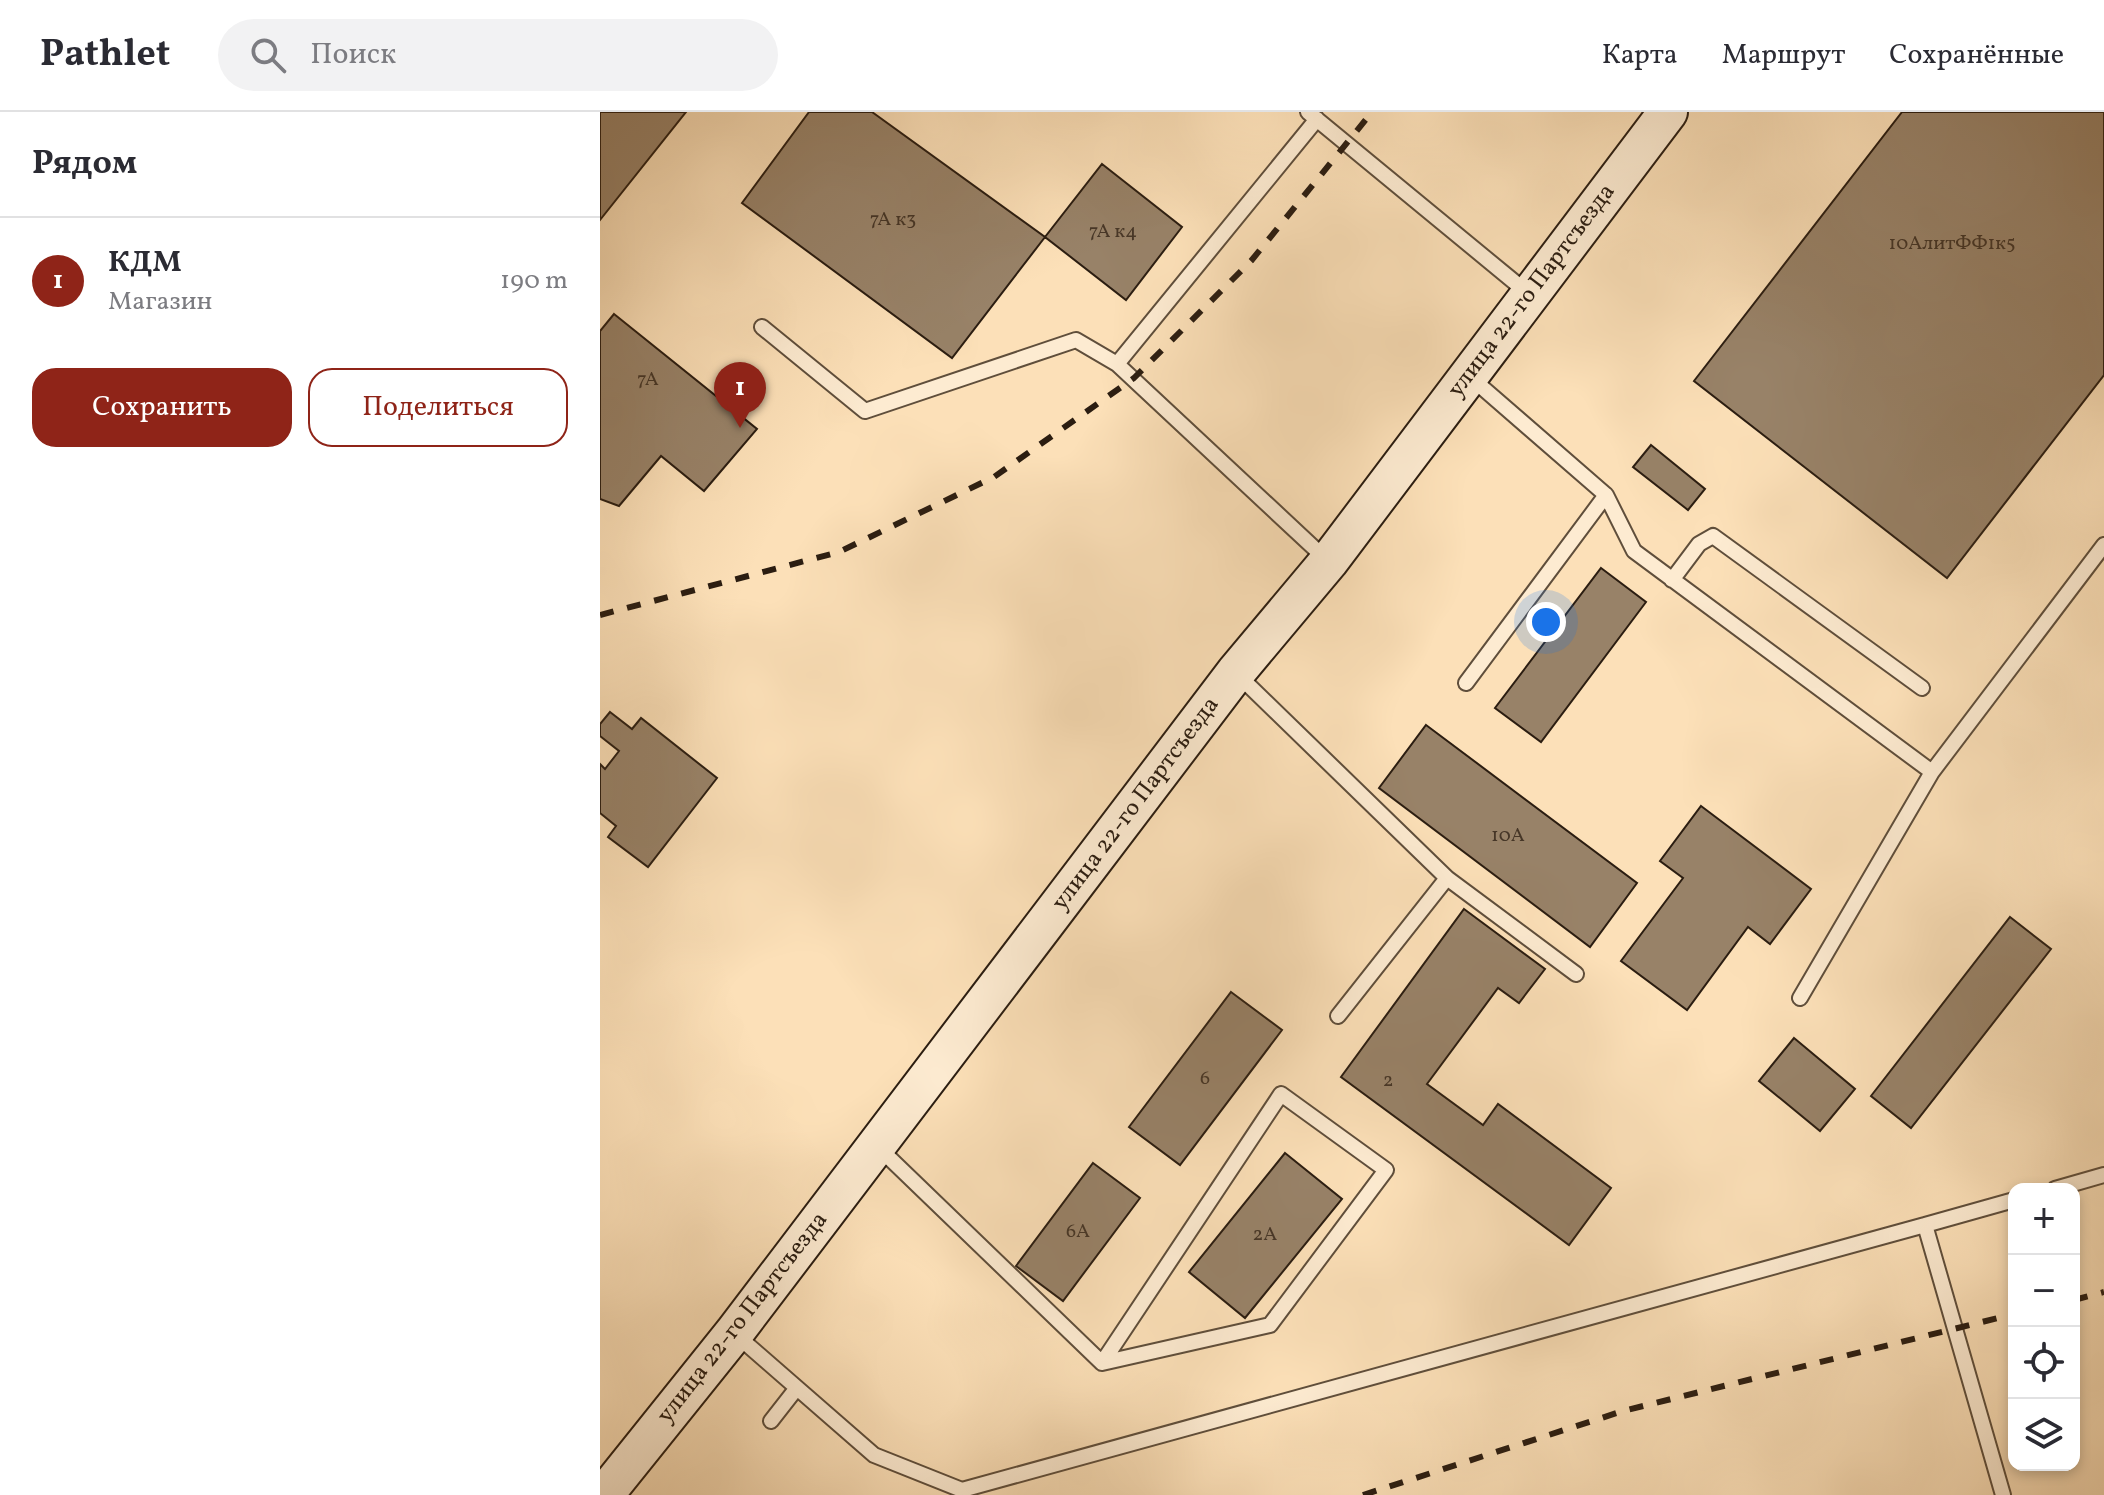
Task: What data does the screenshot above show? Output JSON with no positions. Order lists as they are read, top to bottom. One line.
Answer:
{"streets":{"street":["улица 22-го Партсъезда"]},"house_numbers":["7А к3","7А к4","10АлитФФ1к5","7А","10А","6","2","6А","2А"],"page":{"header":"Pathlet","search":"Поиск","nav":["Карта","Маршрут","Сохранённые"],"heading":"Рядом","list":[{"mark":"1","name":"КДМ","note":"Магазин","value":"190 m"}],"buttons":["Сохранить","Поделиться"],"pins":"1","map_buttons":["+","−"]}}
